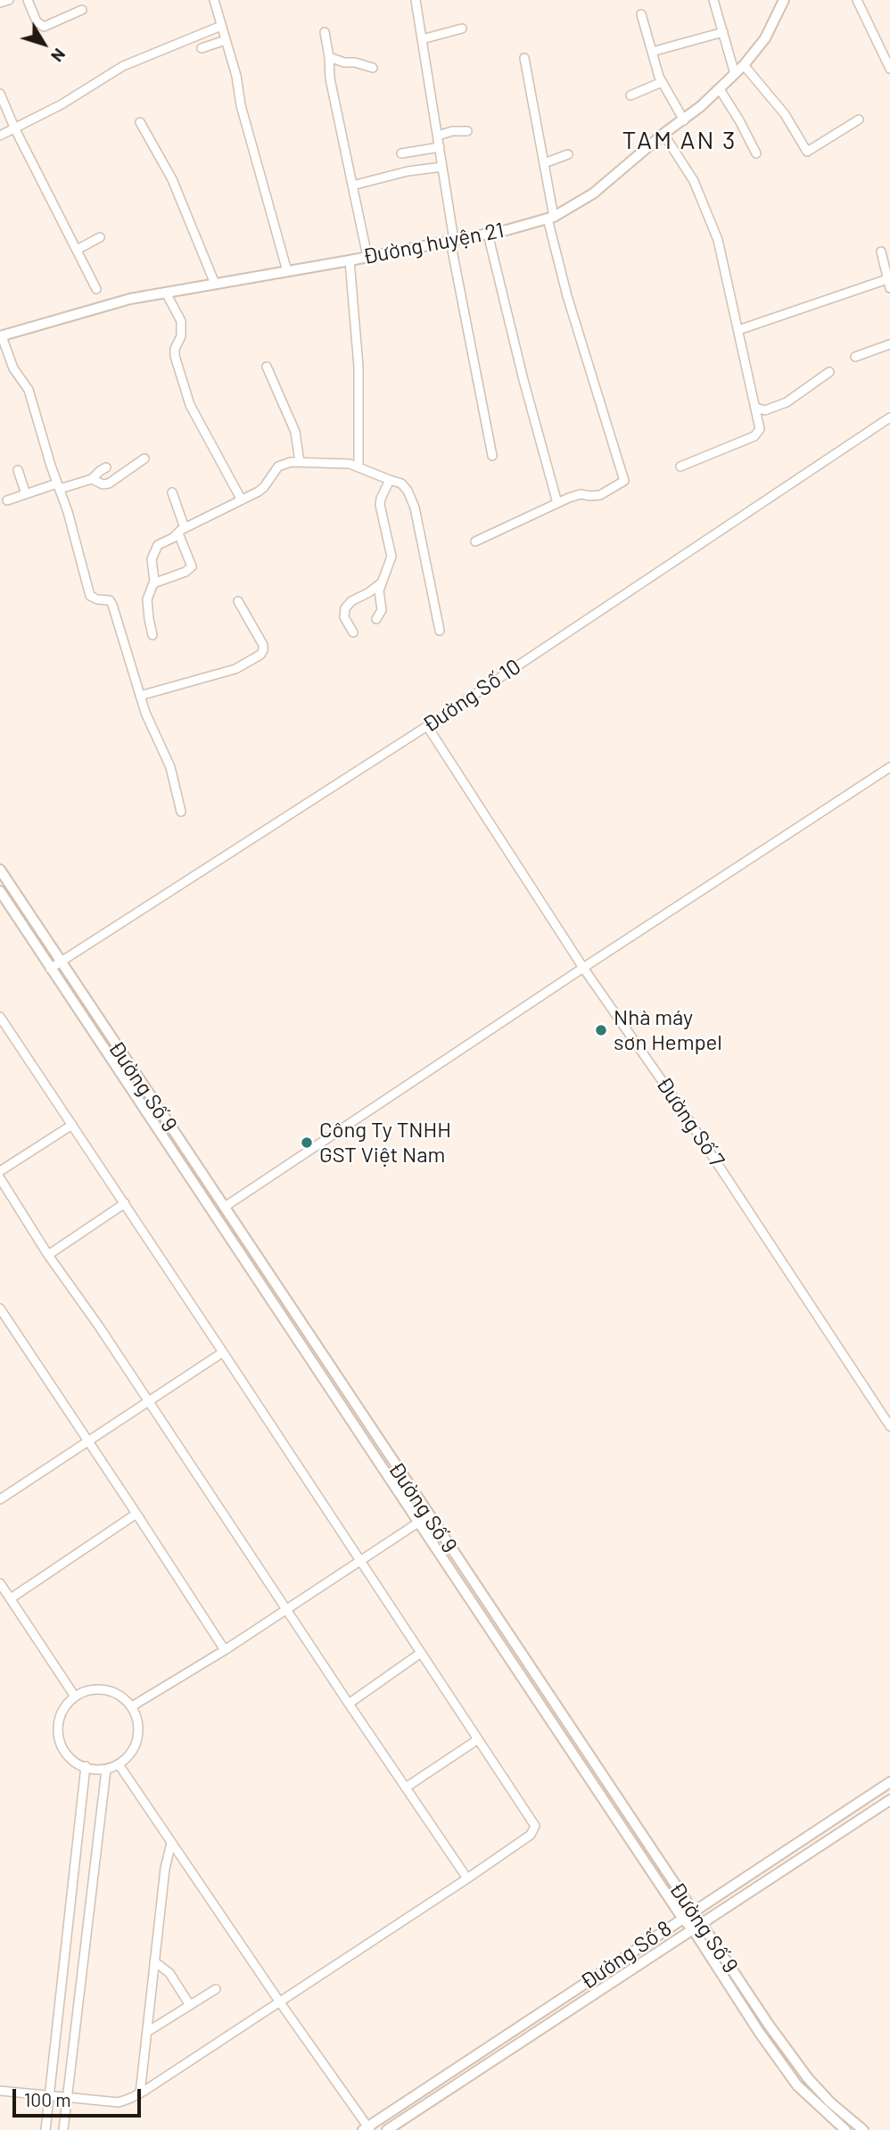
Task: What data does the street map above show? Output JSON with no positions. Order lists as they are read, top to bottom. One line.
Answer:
{"streets":{"street":["Đường huyện 21","Đường Số 10","Đường Số 9","Đường Số 7","Đường Số 8"]},"crossings":[["Đường Số 10","Đường Số 9"],["Đường Số 10","Đường Số 7"],["Đường Số 9","Đường Số 8"]],"districts":["TAM AN 3"],"places":["Nhà máy sơn Hempel","Công Ty TNHH GST Việt Nam"],"scale_bar":"100 m","north":"bottom right"}
